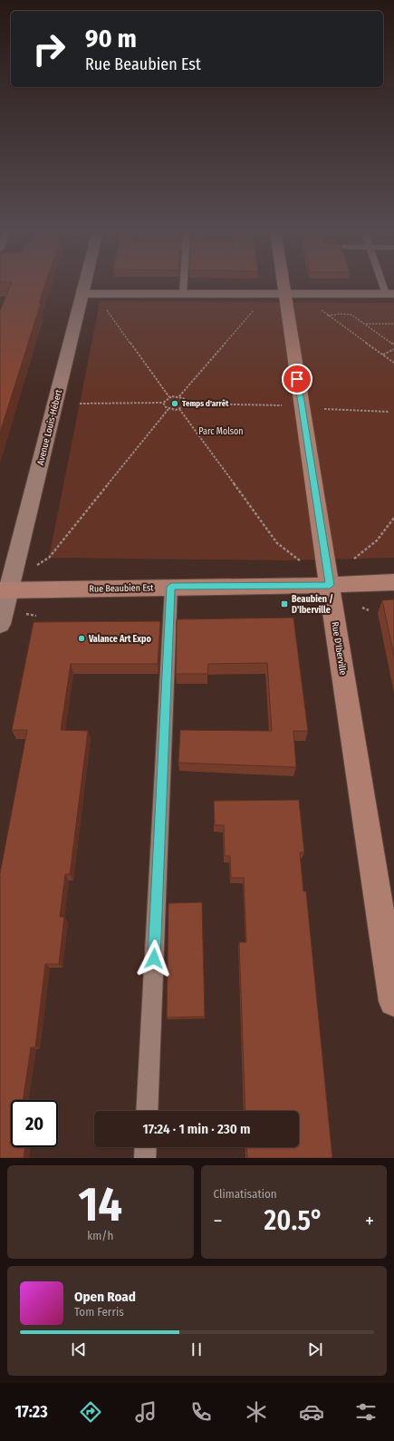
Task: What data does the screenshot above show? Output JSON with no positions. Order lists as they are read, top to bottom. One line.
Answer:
{"streets":{"main road":["Rue Beaubien Est","Rue D'Iberville"],"street":["Avenue Louis-Hébert"]},"crossings":[["Avenue Louis-Hébert","Rue Beaubien Est"],["Rue Beaubien Est","Rue D'Iberville"]],"parks":["Parc Molson"],"places":{"other":["Temps d'arrêt","Valance Art Expo"],"transit":["Beaubien / D'Iberville"]},"page":{"turn":["90 m","Rue Beaubien Est"],"limit":"20","trip":"17:24 · 1 min · 230 m","tile":[["14","km/h"],"Climatisation"],"heat":["−","20.5°","+"],"song":["Open Road","Tom Ferris"],"tabs":"17:23"}}
